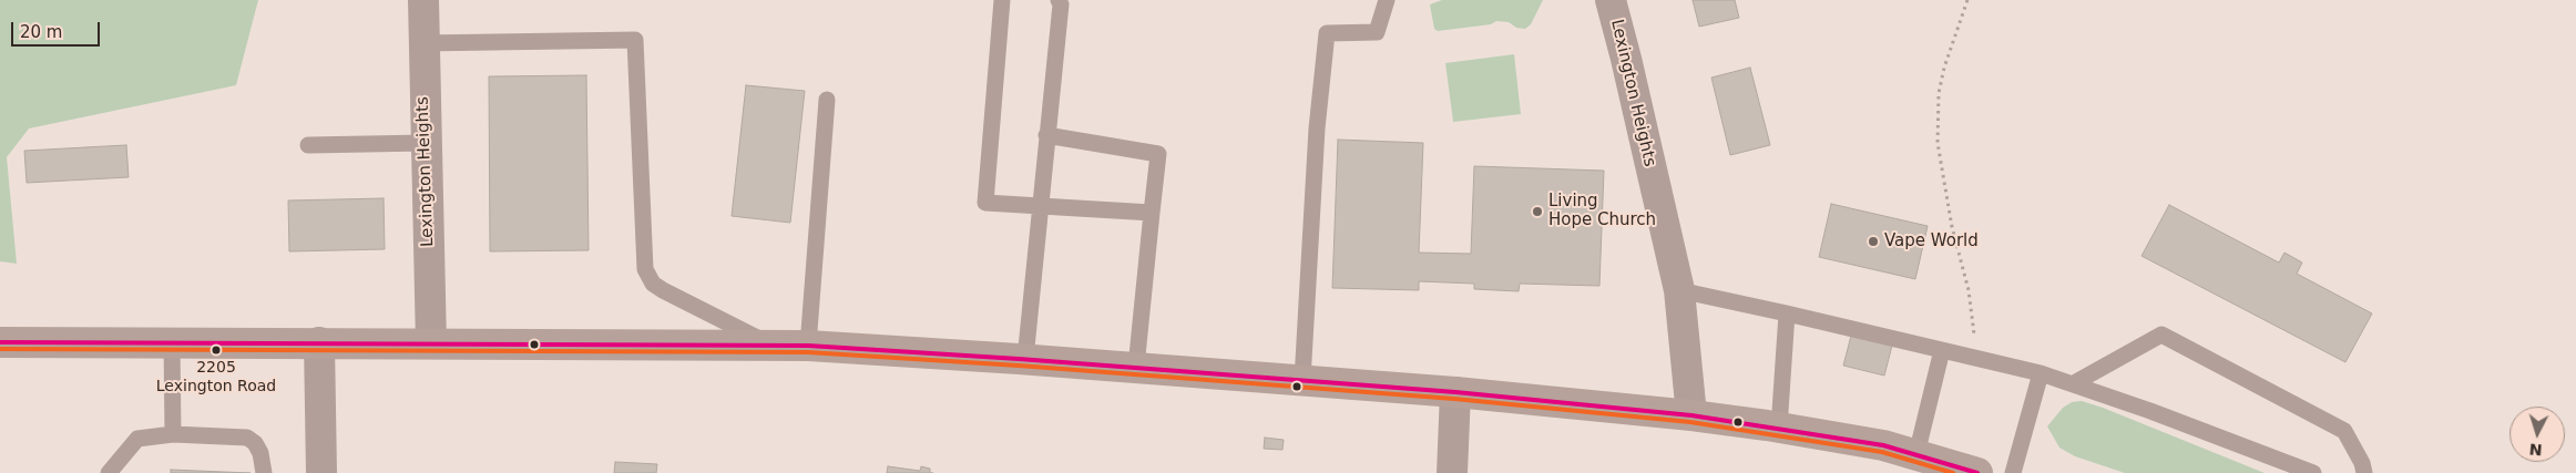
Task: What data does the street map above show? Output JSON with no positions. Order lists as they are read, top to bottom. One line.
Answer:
{"streets":{"street":["Lexington Heights"]},"places":["Living Hope Church","Vape World","2205 Lexington Road"],"scale_bar":"20 m","north":"bottom"}
